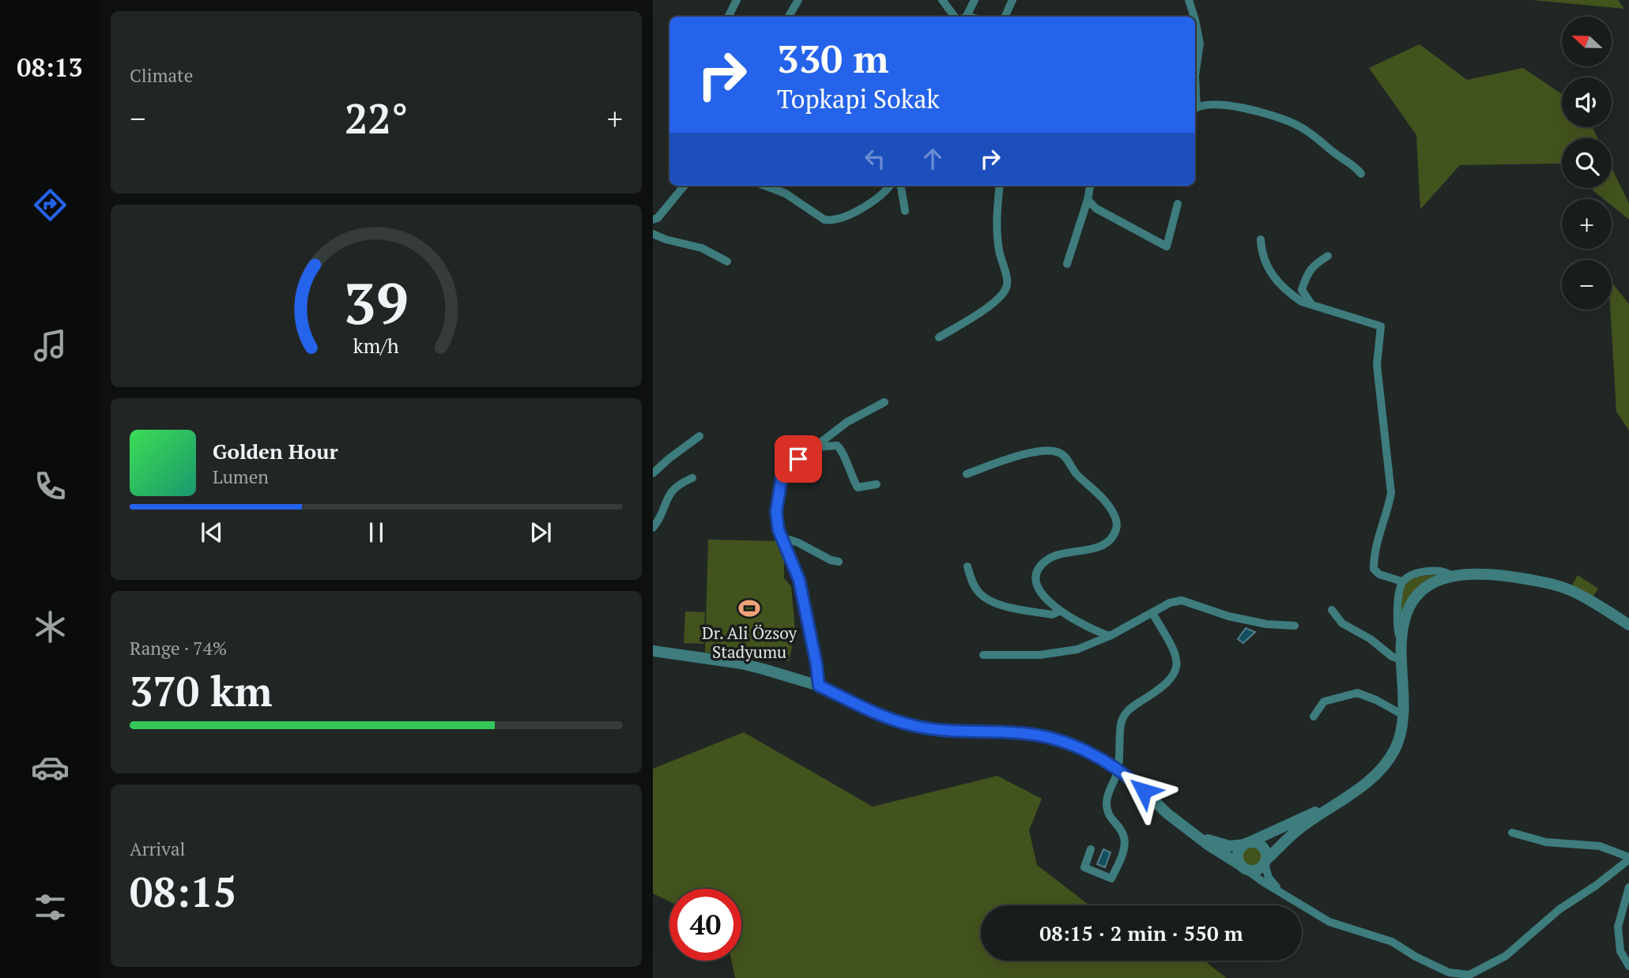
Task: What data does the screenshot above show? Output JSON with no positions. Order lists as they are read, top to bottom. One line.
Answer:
{"places":{"sports":["Dr. Ali Özsoy Stadyumu"]},"north":"left","page":{"tabs":"08:13","tile":["Climate",["Range · 74%","370 km"],["Arrival","08:15"]],"map_buttons":["+","−"],"turn":["330 m","Topkapi Sokak"],"heat":["−","22°","+"],"song":["Golden Hour","Lumen"],"limit":"40","trip":"08:15 · 2 min · 550 m","gauge":["39","km/h"]}}
